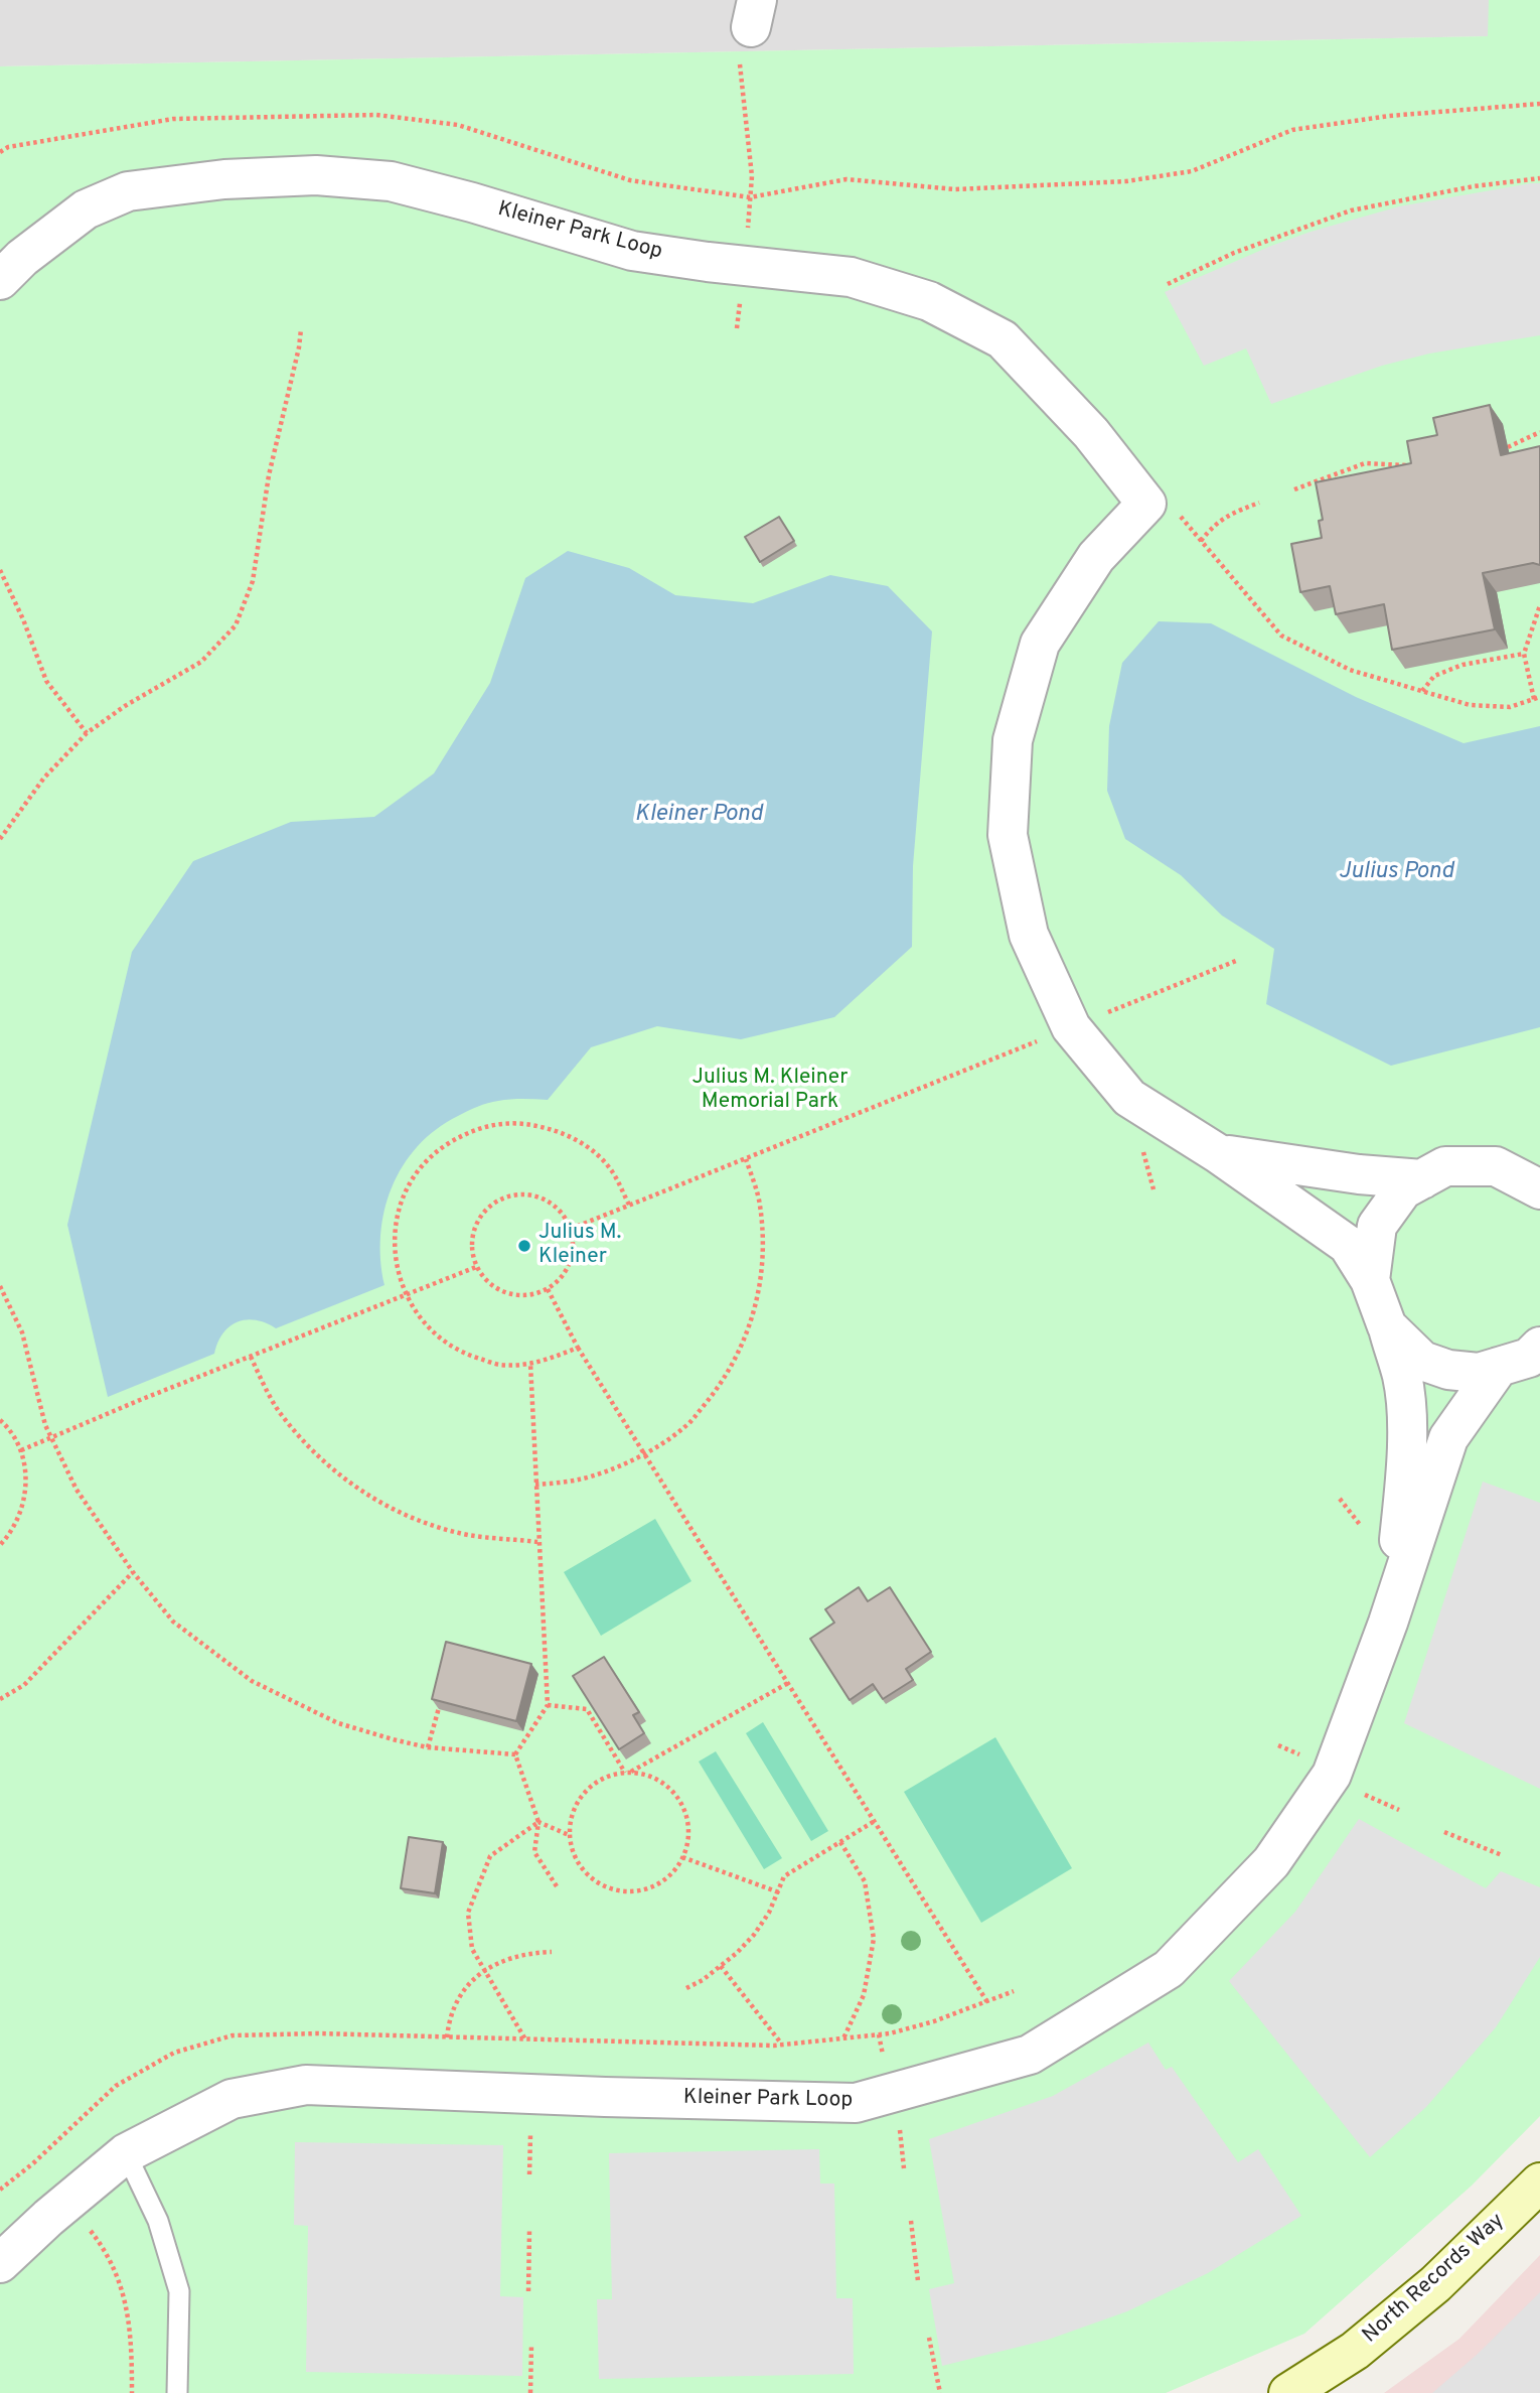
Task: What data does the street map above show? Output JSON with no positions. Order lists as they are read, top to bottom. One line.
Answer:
{"streets":{"street":["Kleiner Park Loop","North Records Way"]},"water":["Kleiner Pond","Julius Pond"],"parks":["Julius M. Kleiner Memorial Park"],"places":["Julius M. Kleiner"]}
